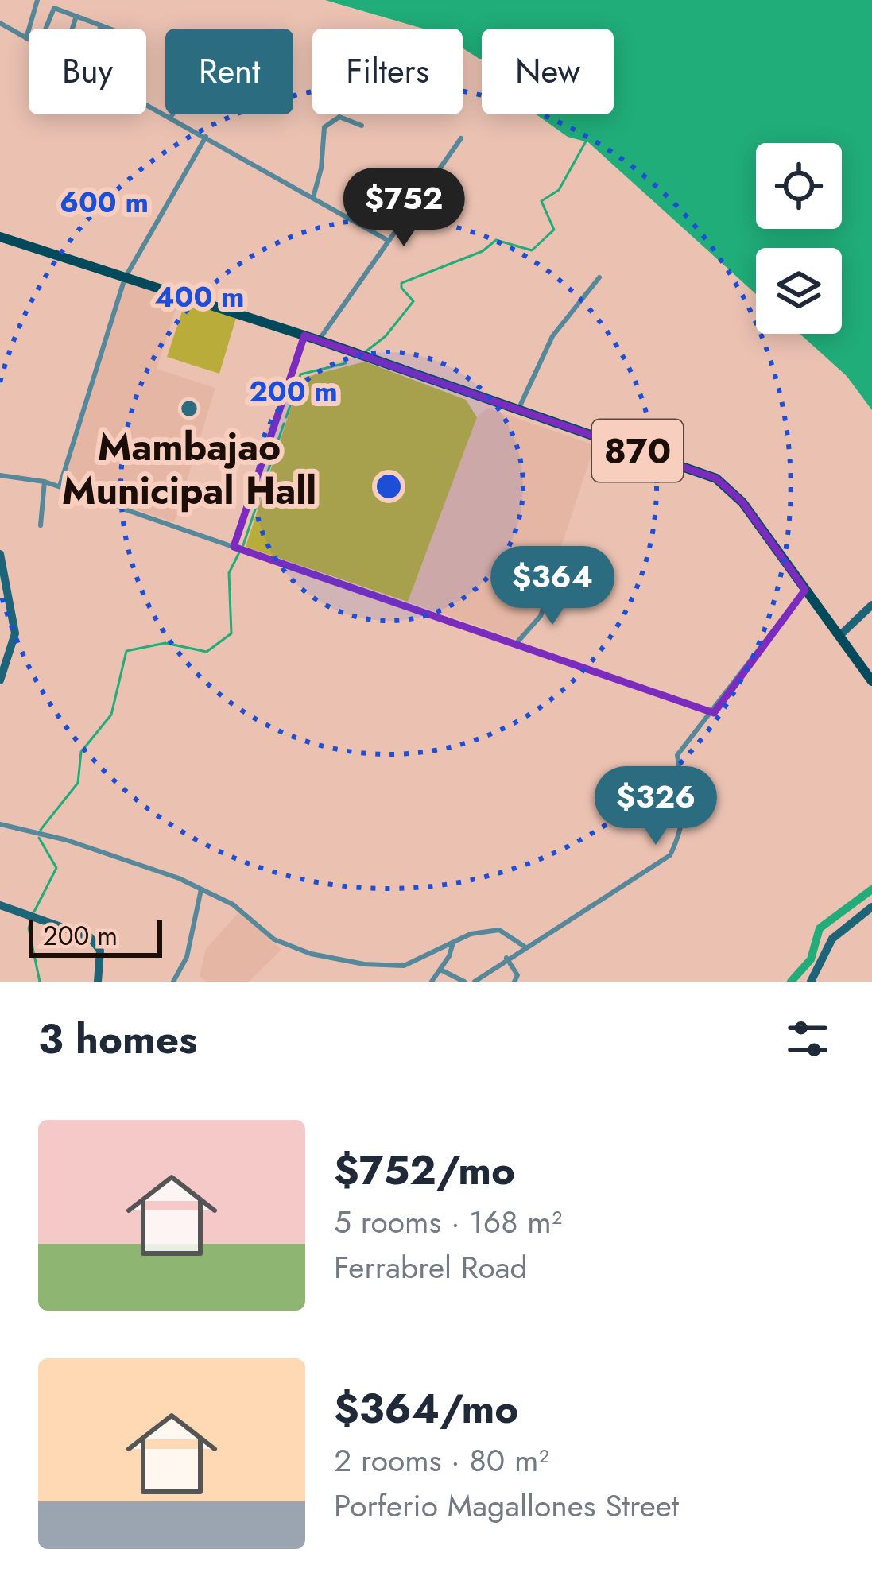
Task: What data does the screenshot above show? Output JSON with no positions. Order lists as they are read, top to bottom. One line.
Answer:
{"streets":{"main road":["870"]},"places":["Mambajao Municipal Hall"],"scale_bar":"200 m","page":{"chip":["Buy","Rent","Filters","New"],"price":["$752","$364","$326"],"scale":"200 m","heading":"3 homes","list":[{"name":"$752/mo","note":"5 rooms · 168 m² · Ferrabrel Road"},{"name":"$364/mo","note":"2 rooms · 80 m² · Porferio Magallones Street"}]},"rings":["600 m","400 m","200 m"]}
